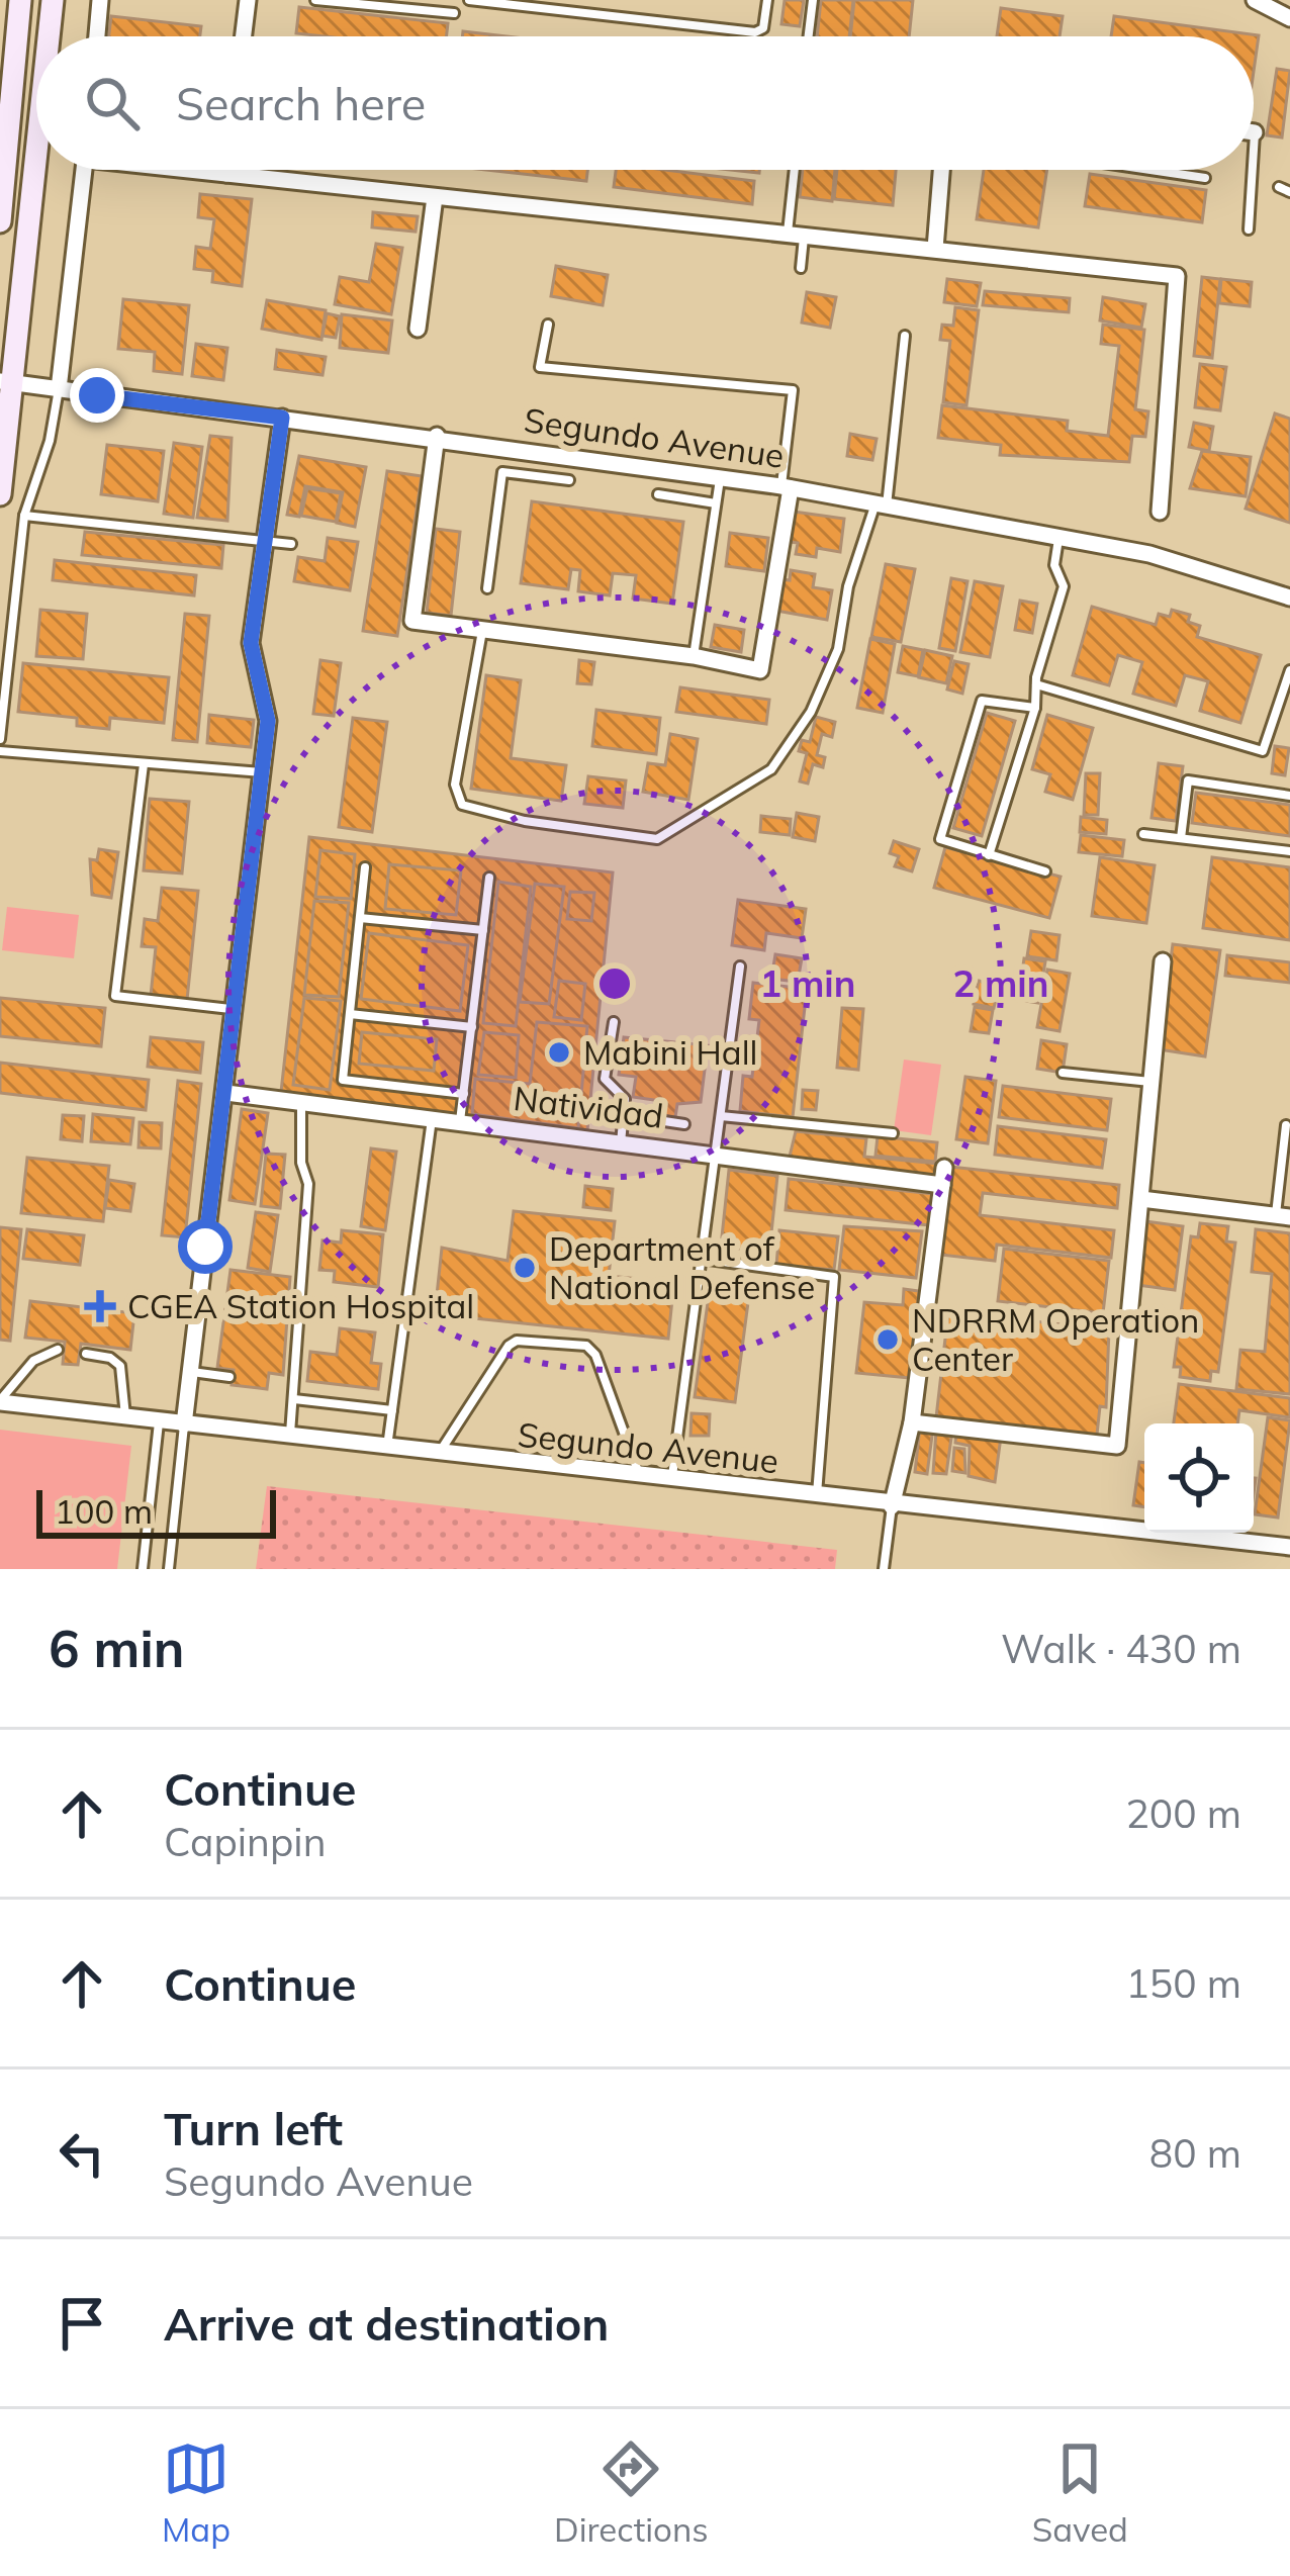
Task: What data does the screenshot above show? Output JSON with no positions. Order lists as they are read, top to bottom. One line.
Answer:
{"streets":{"street":["Segundo Avenue","Natividad"]},"places":{"other":["Mabini Hall","Department of National Defense","NDRRM Operation Center"],"health":["CGEA Station Hospital"]},"scale_bar":"100 m","page":{"search":"Search here","scale":"100 m","heading":["6 min","Walk · 430 m"],"list":[["Continue","Capinpin","200 m"],["Continue","150 m"],["Turn left","Segundo Avenue","80 m"],"Arrive at destination"],"nav":["Map","Directions","Saved"]},"rings":["1 min","2 min"]}
